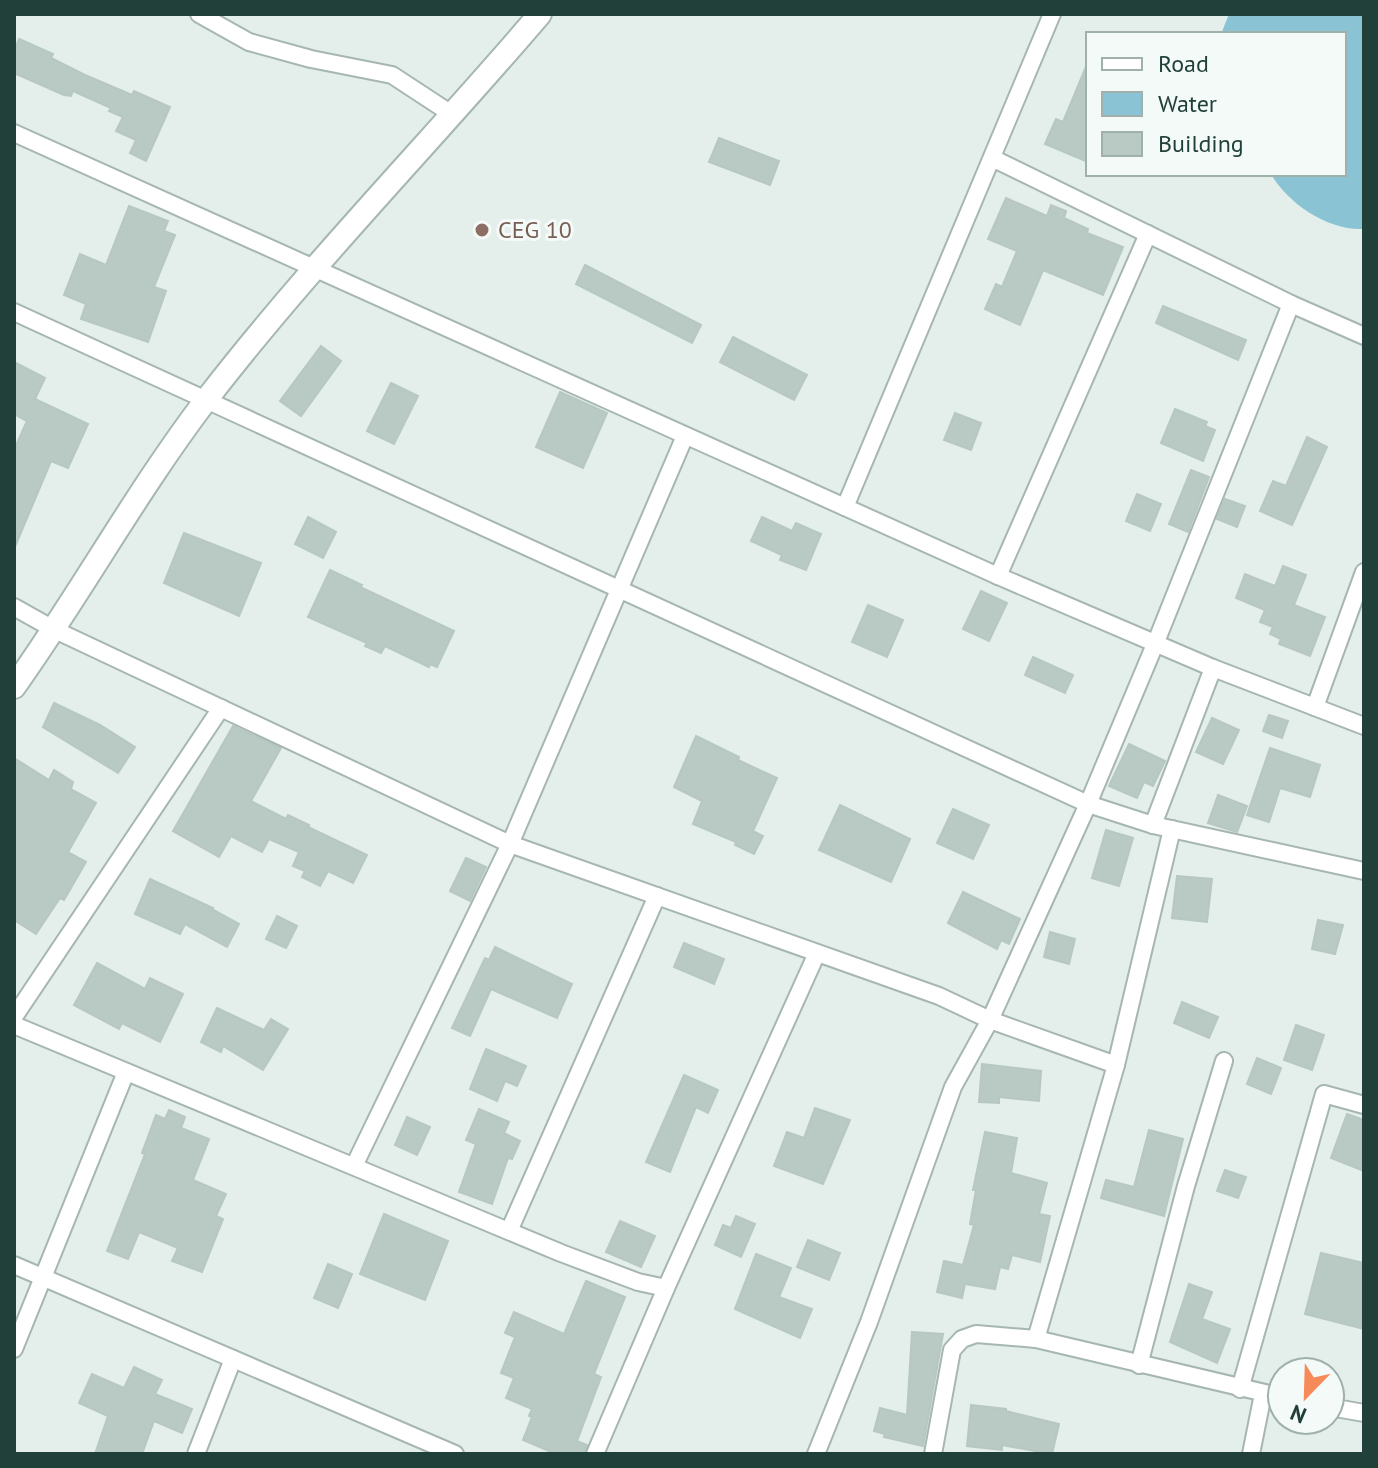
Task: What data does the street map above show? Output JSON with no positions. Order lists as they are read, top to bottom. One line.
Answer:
{"places":["CEG 10"],"legend":["Road","Water","Building"],"north":"bottom left"}
